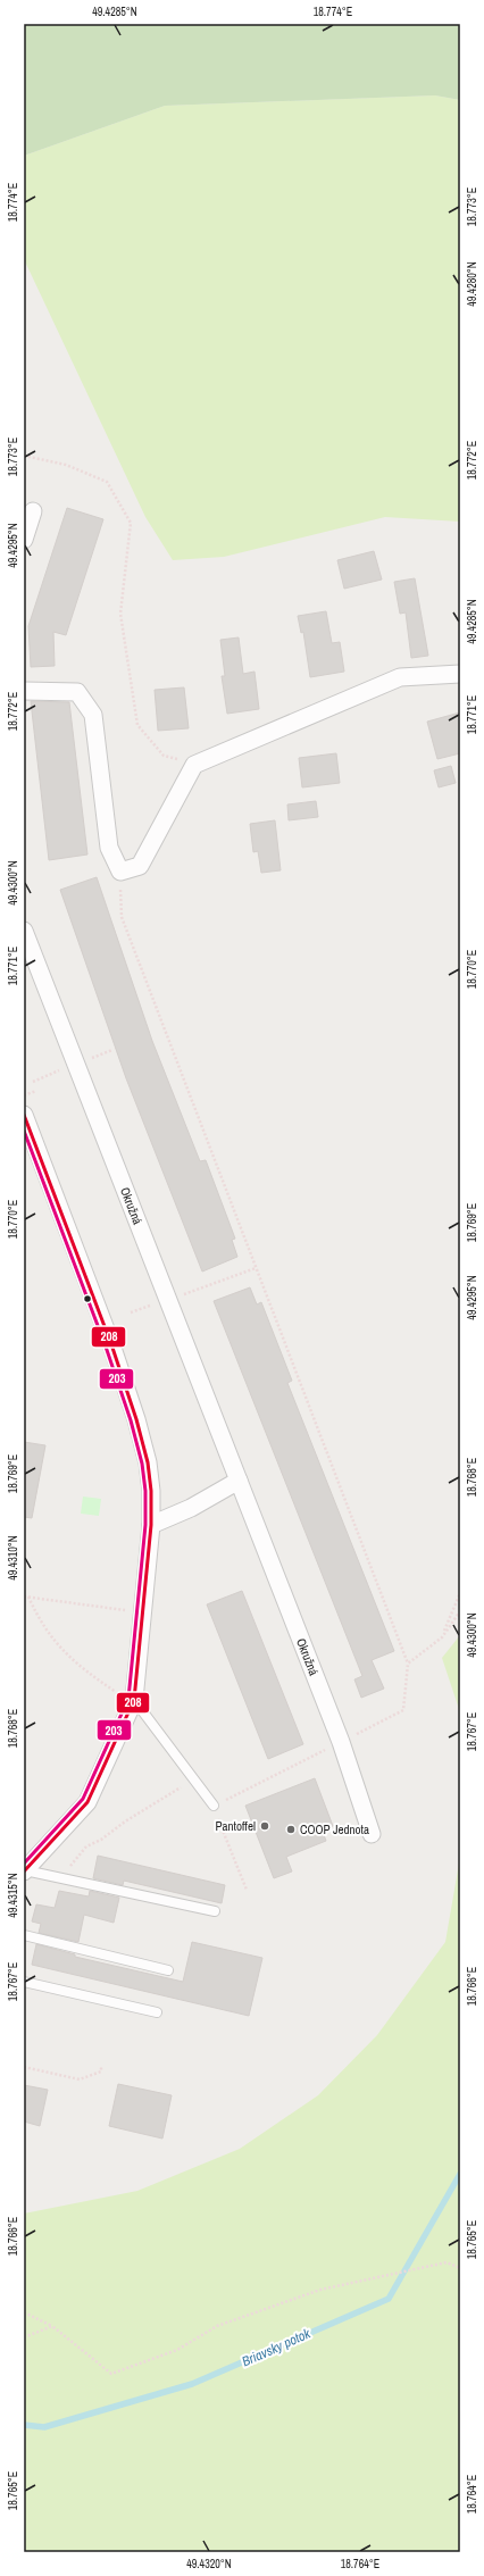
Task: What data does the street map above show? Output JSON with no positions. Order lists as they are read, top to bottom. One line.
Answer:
{"streets":{"street":["Okružná"]},"water":["Briavsky potok"],"places":["Pantoffel","COOP Jednota"],"lines":["transit line 208","transit line 203"],"coordinates":["49.4285°N","18.774°E","18.773°E","49.4280°N","18.772°E","49.4295°N","18.771°E","49.4300°N","18.770°E","18.769°E","18.768°E","49.4310°N","18.767°E","49.4315°N","18.766°E","18.765°E","18.764°E","49.4320°N"]}
